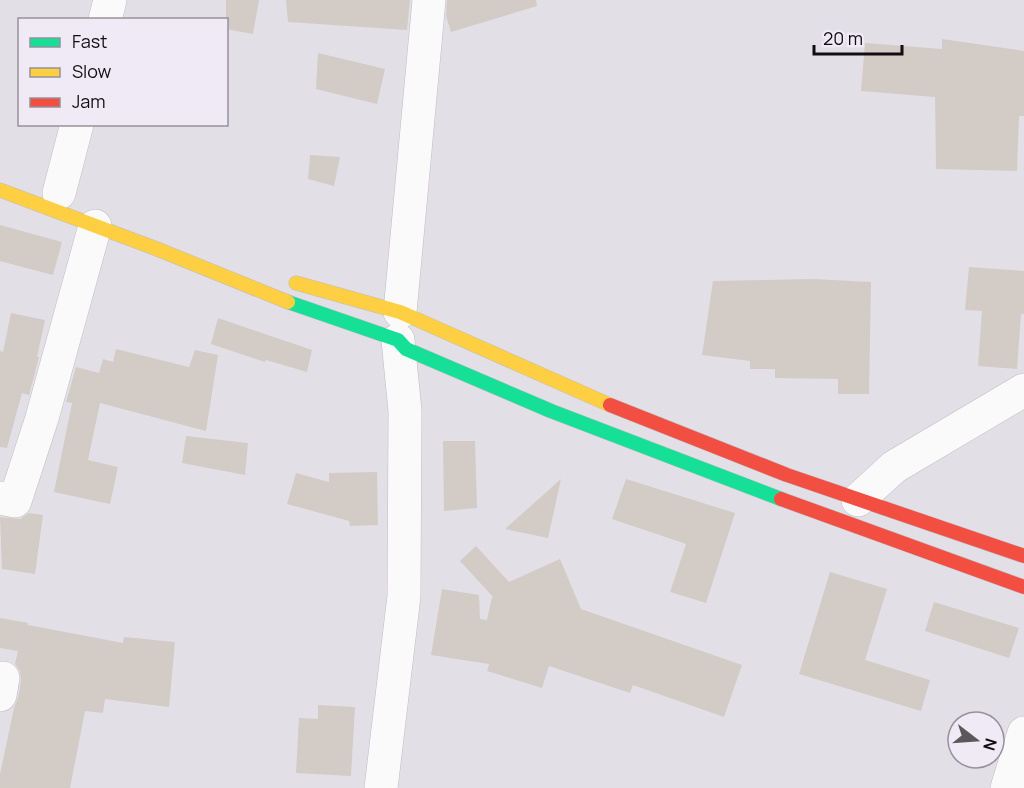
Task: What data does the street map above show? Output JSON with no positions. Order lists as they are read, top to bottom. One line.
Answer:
{"legend":["Fast","Slow","Jam"],"scale_bar":"20 m","north":"right"}
